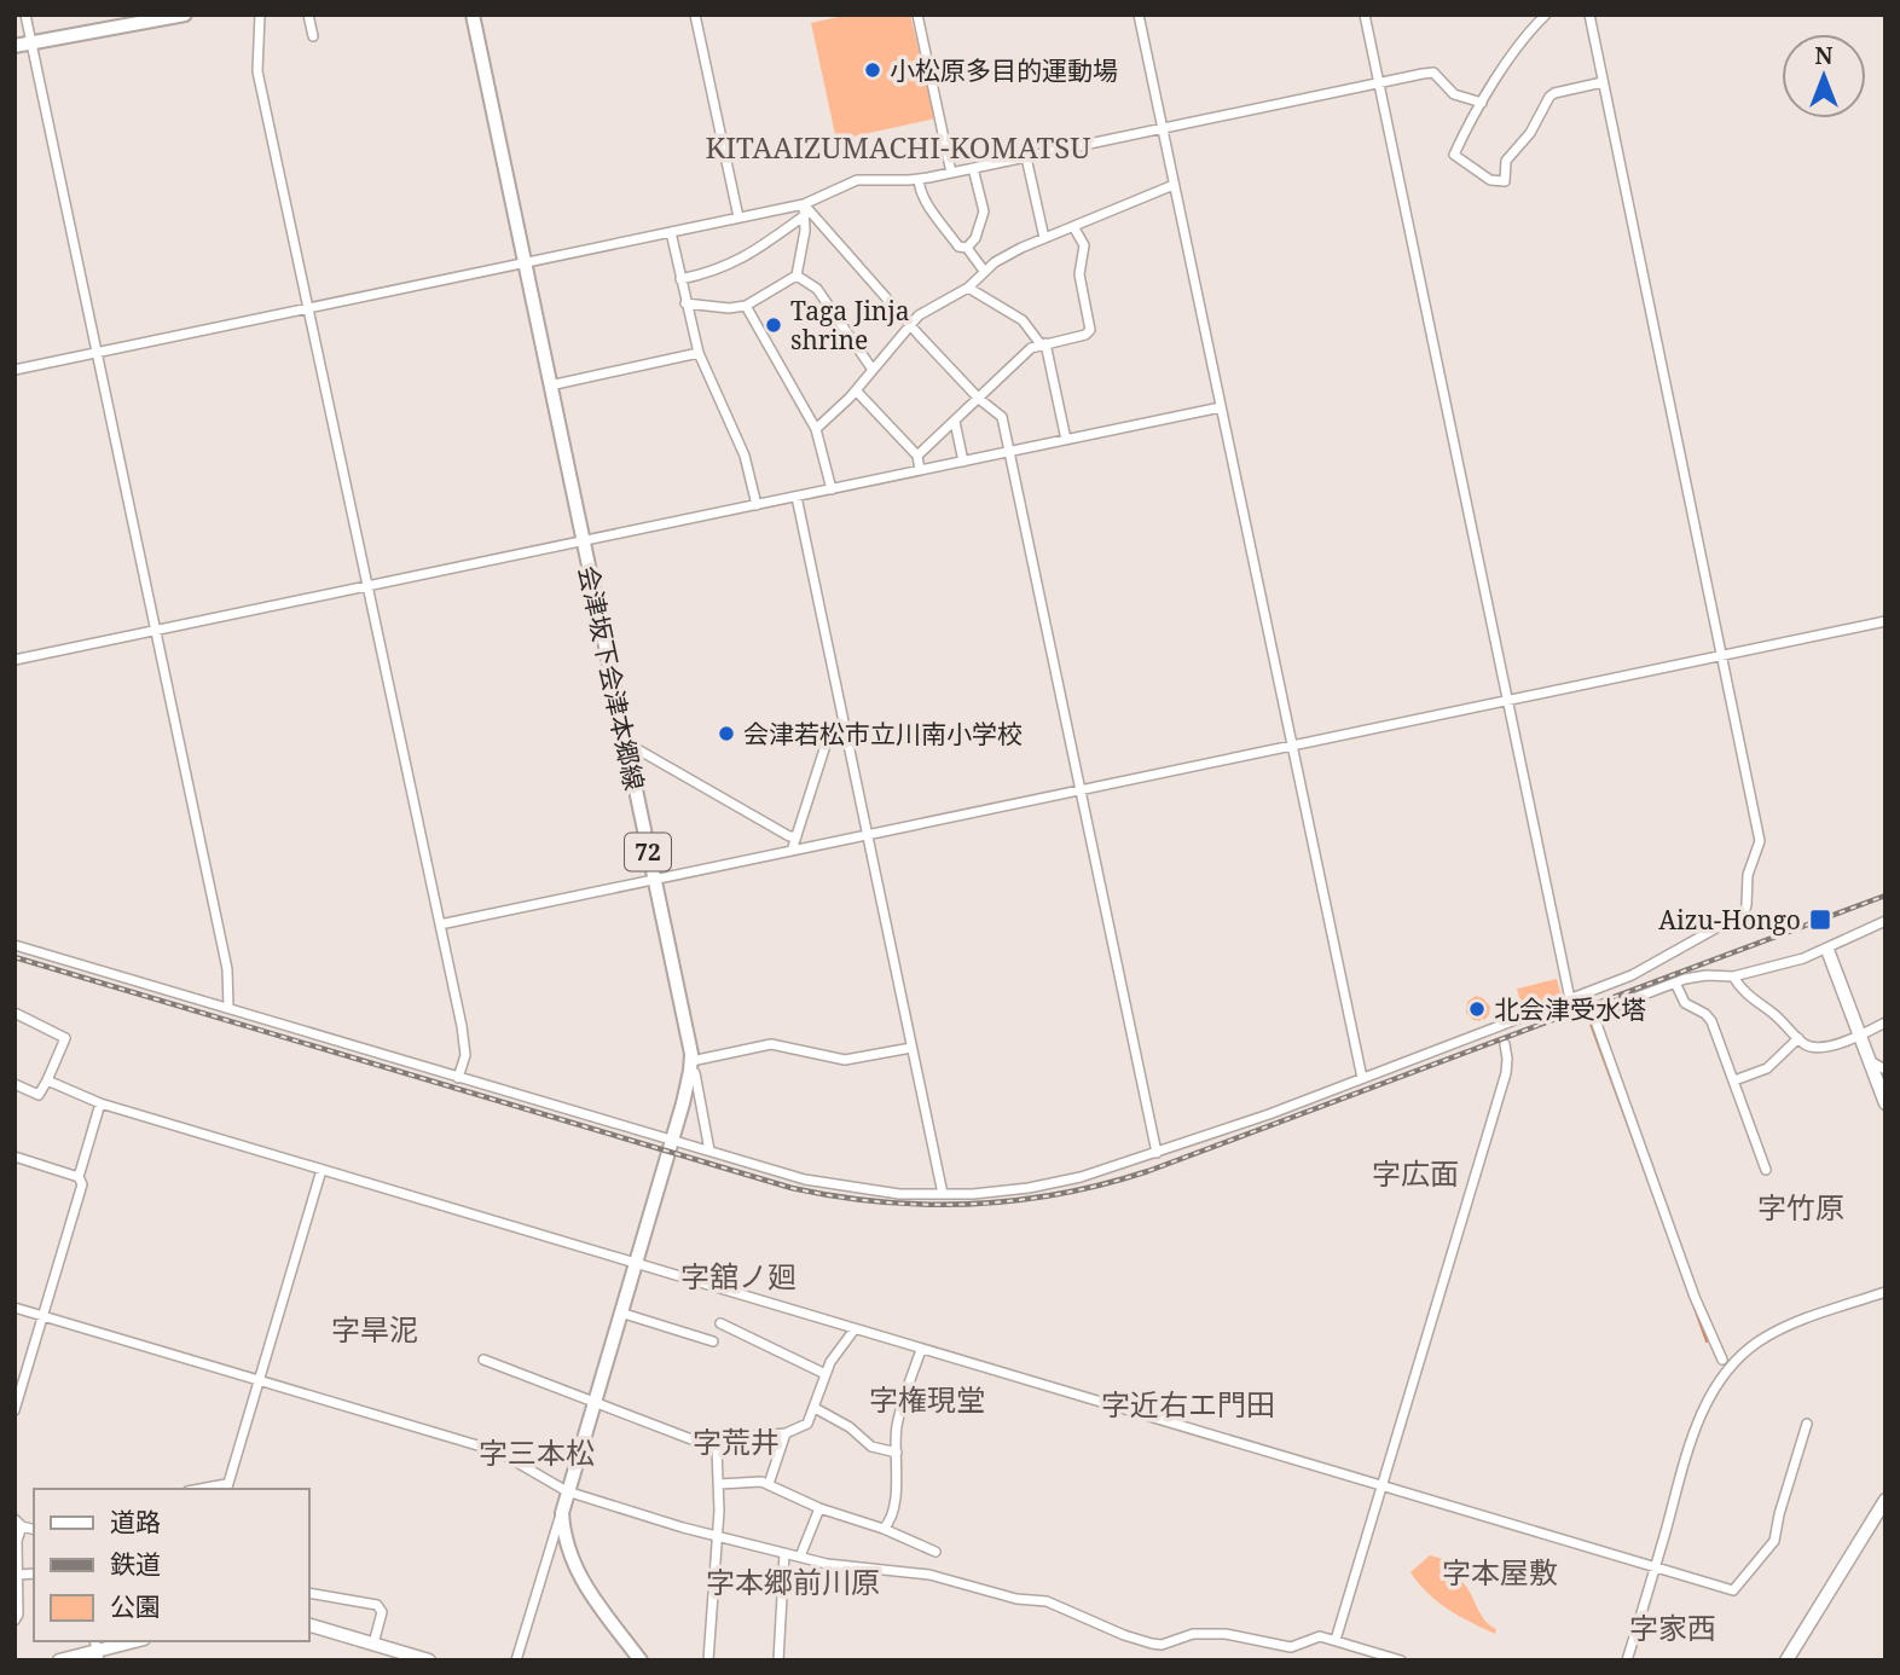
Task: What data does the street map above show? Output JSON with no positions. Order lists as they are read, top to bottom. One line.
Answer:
{"streets":{"main road":["会津坂下会津本郷線","72"]},"districts":["KITAAIZUMACHI-KOMATSU","字広面","字竹原","字舘ノ廻","字旱泥","字権現堂","字近右エ門田","字荒井","字三本松","字本屋敷","字本郷前川原","字家西"],"places":{"other":["小松原多目的運動場","Taga Jinja shrine","会津若松市立川南小学校","北会津受水塔"],"transit":["Aizu-Hongo"]},"legend":["道路","鉄道","公園"],"north":"top"}
